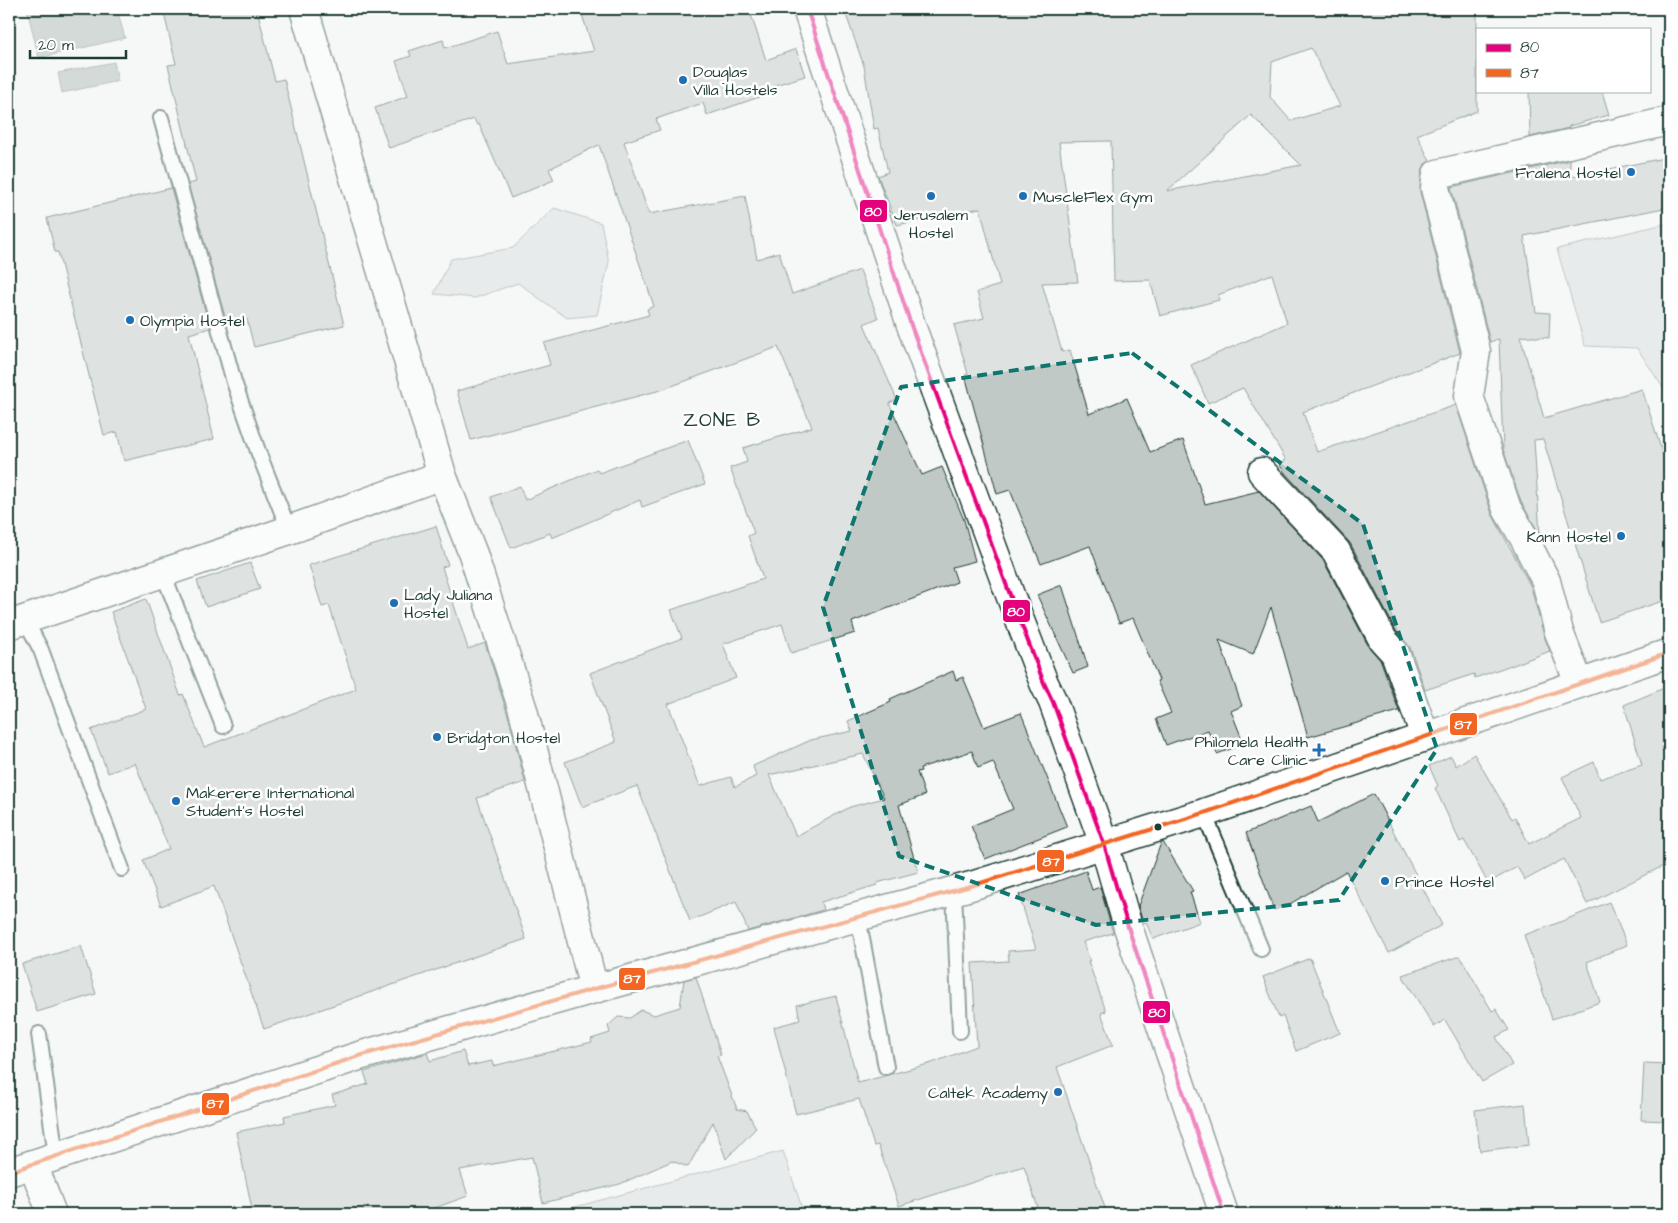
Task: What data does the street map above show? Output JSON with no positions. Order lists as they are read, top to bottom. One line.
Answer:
{"districts":["ZONE B"],"places":{"other":["Douglas Villa Hostels","Fralena Hostel","Jerusalem Hostel","MuscleFlex Gym","Olympia Hostel","Kann Hostel","Lady Juliana Hostel","Bridgton Hostel","Makerere International Student's Hostel","Prince Hostel","Caltek Academy"],"health":["Philomela Health Care Clinic"]},"lines":["transit line 80","transit line 87"],"legend":["80","87"],"scale_bar":"20 m"}
